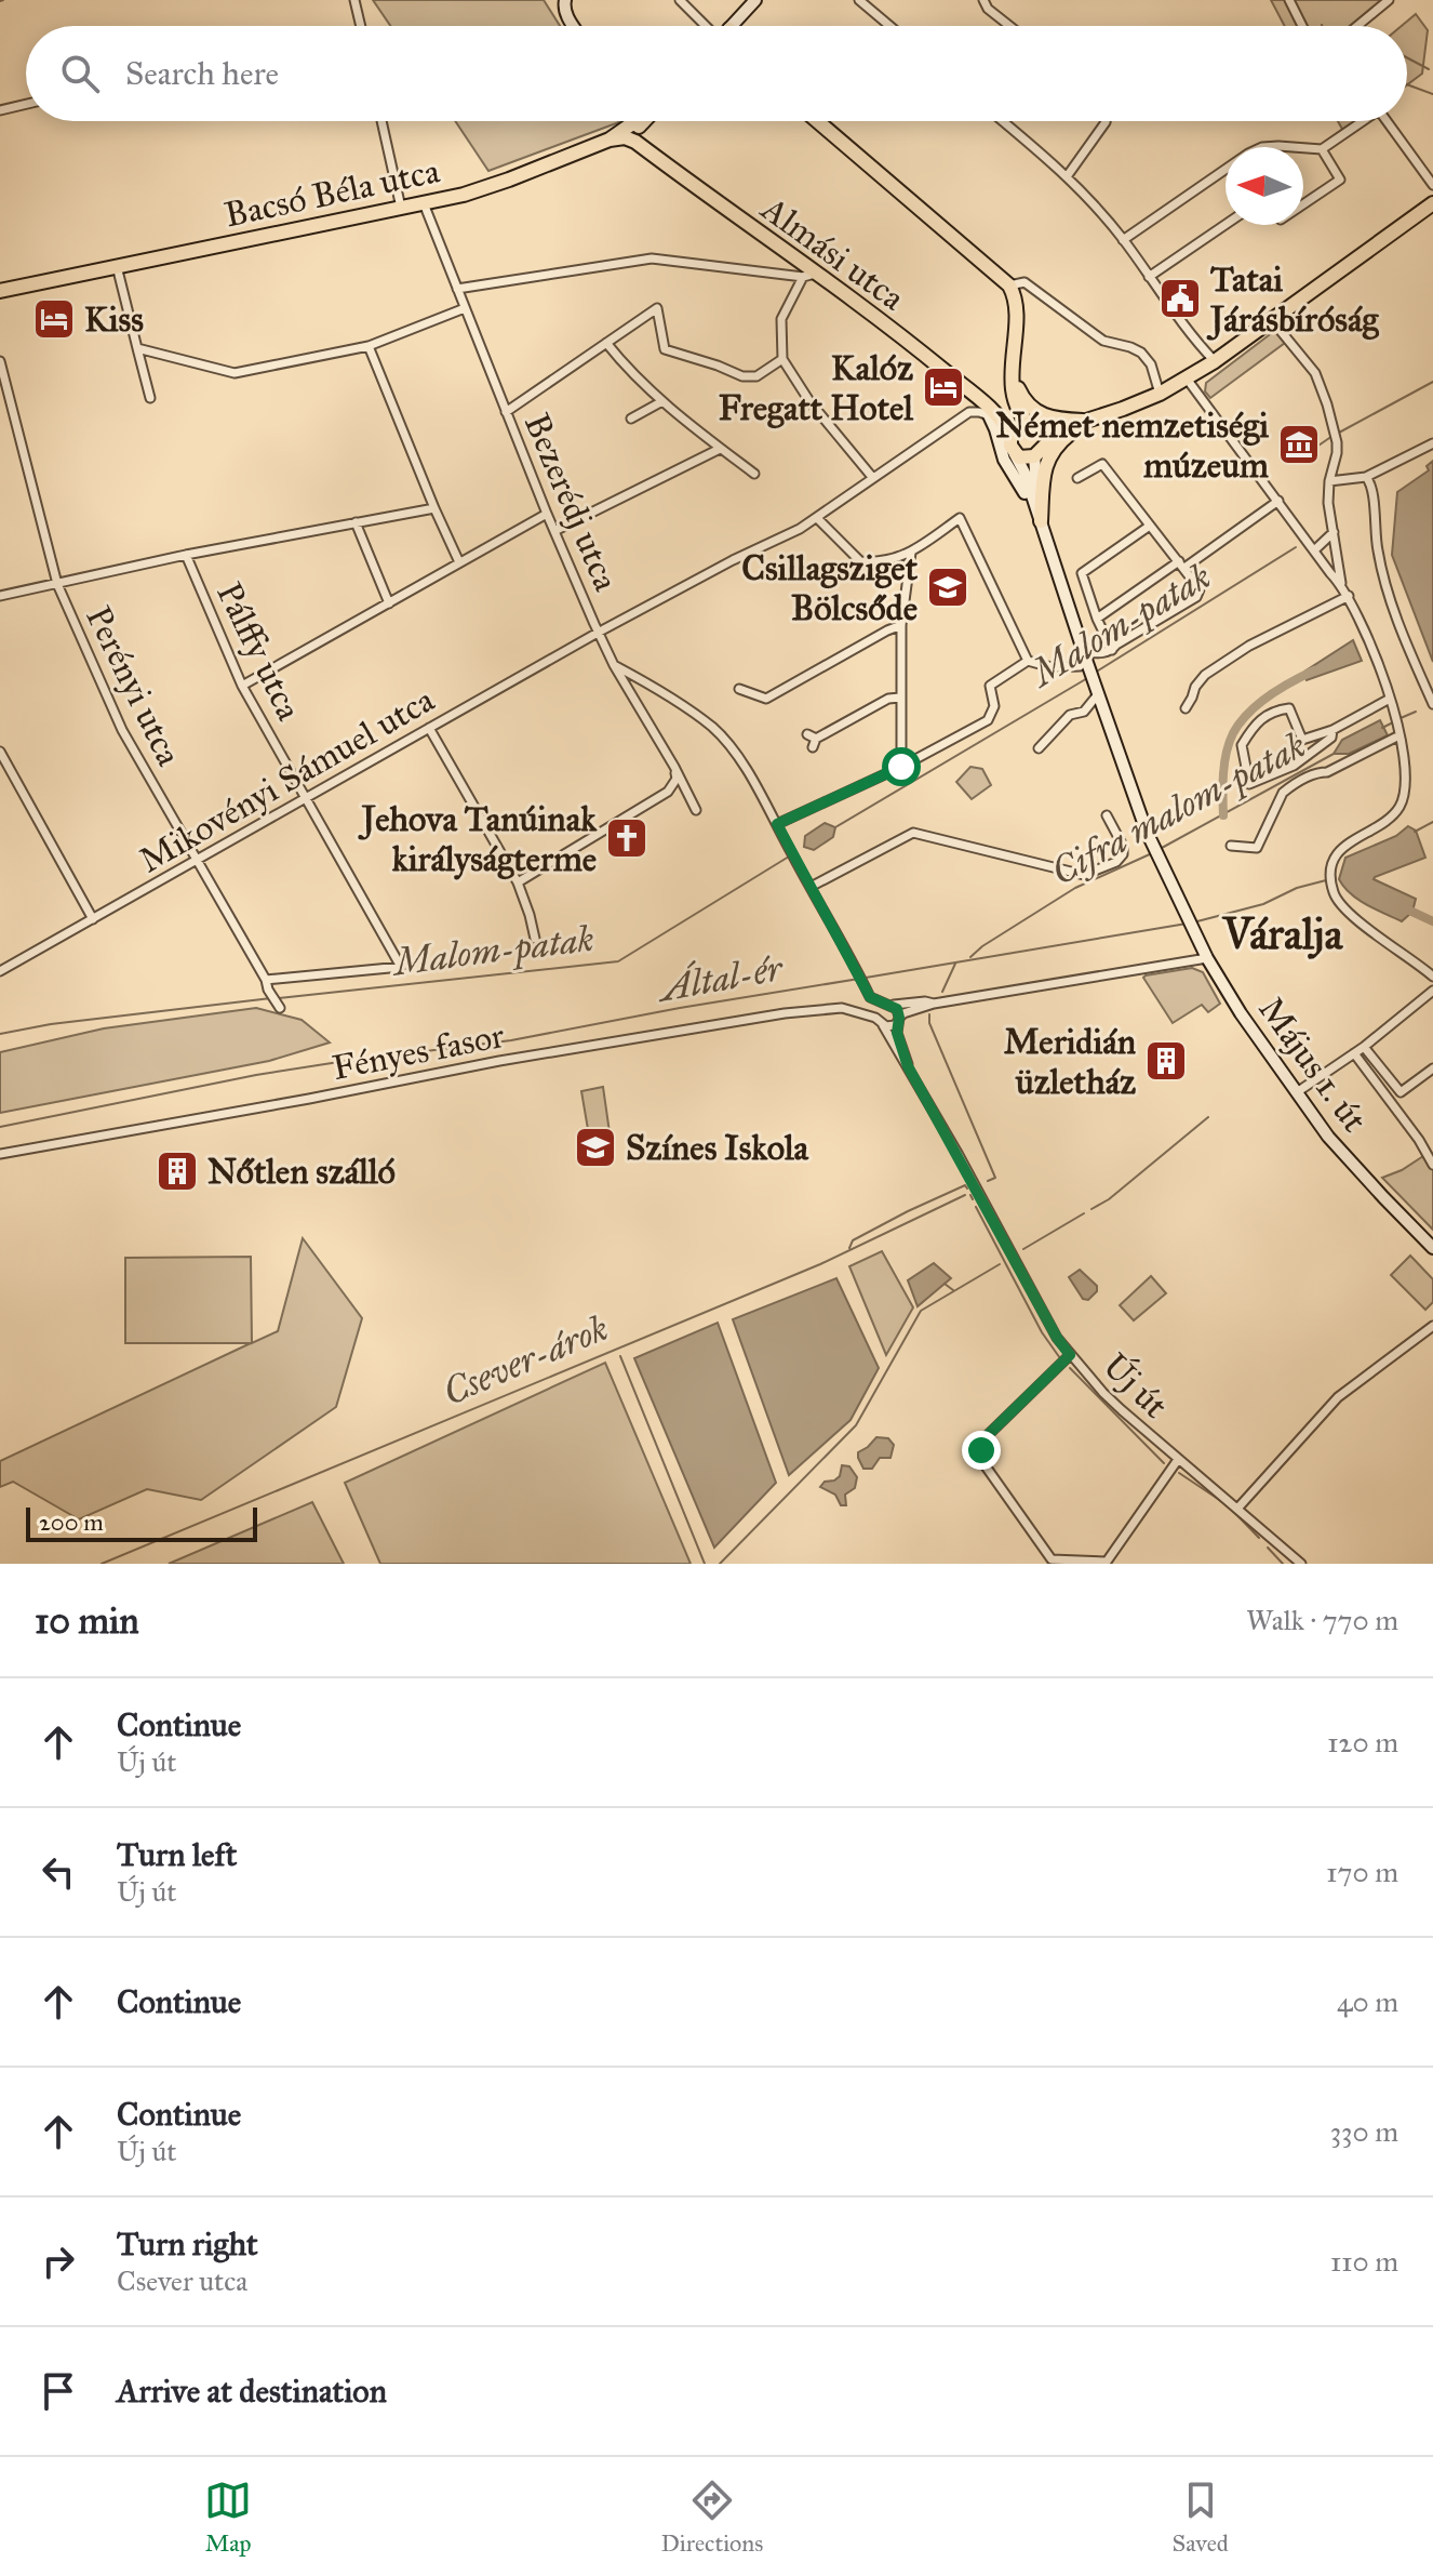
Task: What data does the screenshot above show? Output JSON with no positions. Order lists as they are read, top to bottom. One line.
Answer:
{"streets":{"main road":["Bacsó Béla utca","Almási utca","Május 1. út"],"street":["Bezerédj utca","Pálffy utca","Perényi utca","Mikovényi Sámuel utca","Fényes fasor","Új út"]},"crossings":[["Bacsó Béla utca","Bezerédj utca"],["Almási utca","Május 1. út"],["Bezerédj utca","Mikovényi Sámuel utca"],["Pálffy utca","Perényi utca"],["Pálffy utca","Mikovényi Sámuel utca"],["Perényi utca","Mikovényi Sámuel utca"],["Fényes fasor","Új út"]],"districts":["Váralja"],"water":["Malom-patak","Cifra malom-patak","Által-ér","Csever-árok"],"places":{"public building":["Tatai Járásbíróság"],"hotel":["Kiss","Kalóz Fregatt Hotel"],"museum":["Német nemzetiségi múzeum"],"school or university":["Csillagsziget Bölcsőde","Színes Iskola"],"church":["Jehova Tanúinak királyságterme"],"building":["Meridián üzletház","Nőtlen szálló"]},"scale_bar":"200 m","north":"left","page":{"search":"Search here","scale":"200 m","heading":["10 min","Walk · 770 m"],"list":[["Continue","Új út","120 m"],["Turn left","Új út","170 m"],["Continue","40 m"],["Continue","Új út","330 m"],["Turn right","Csever utca","110 m"],"Arrive at destination"],"nav":["Map","Directions","Saved"]}}
